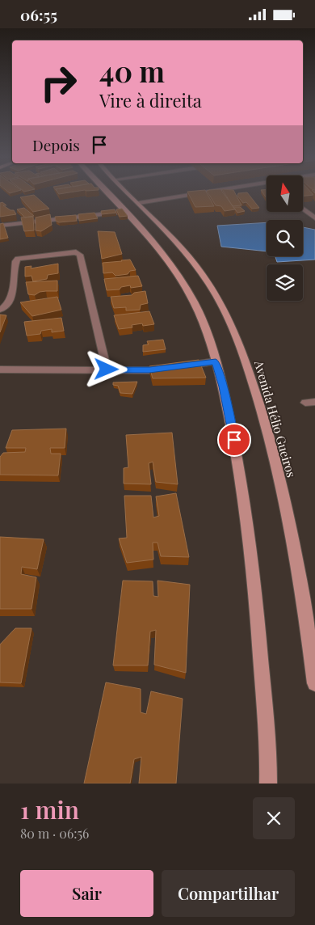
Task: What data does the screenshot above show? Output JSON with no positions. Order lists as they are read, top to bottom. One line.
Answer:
{"streets":{"main road":["Avenida Hélio Gueiros"]},"north":"top","page":{"status":"06:55","turn":["40 m","Vire à direita"],"then":"Depois","heading":["1 min","80 m · 06:56"],"buttons":["Sair","Compartilhar"]}}
